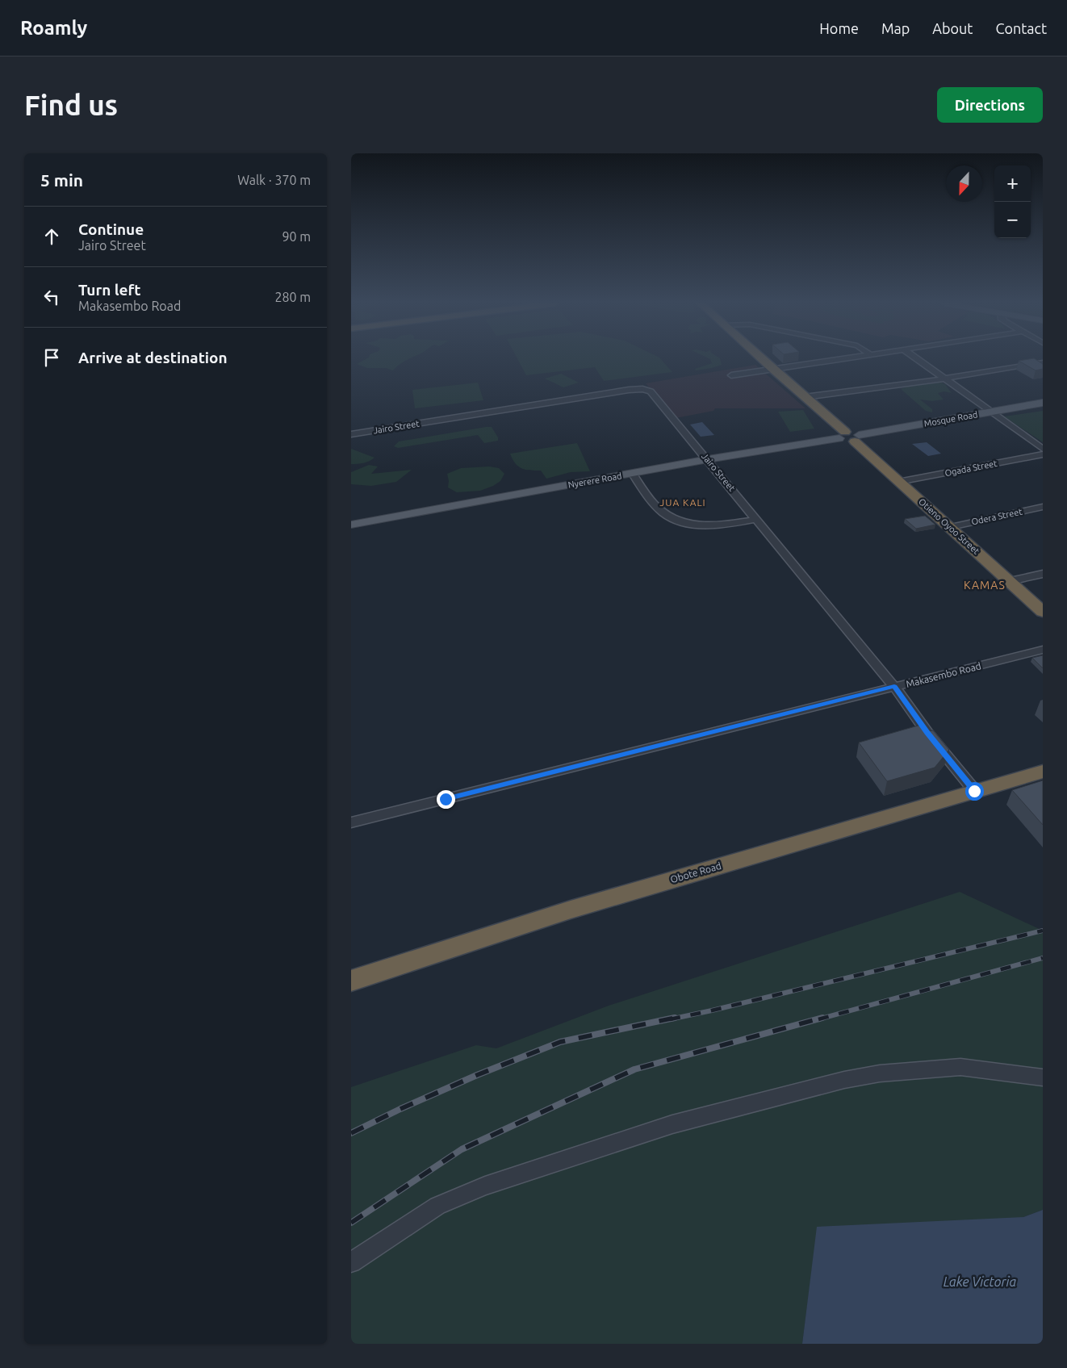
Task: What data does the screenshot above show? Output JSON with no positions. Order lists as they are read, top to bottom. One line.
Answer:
{"streets":{"highway":["Otieno Oyoo Street","Obote Road"],"main road":["Mosque Road","Nyerere Road"],"street":["Jairo Street","Ogada Street","Odera Street","Makasembo Road"]},"crossings":[["Mosque Road","Nyerere Road"],["Mosque Road","Otieno Oyoo Street"],["Jairo Street","Nyerere Road"],["Jairo Street","Makasembo Road"],["Jairo Street","Obote Road"],["Ogada Street","Otieno Oyoo Street"],["Nyerere Road","Otieno Oyoo Street"],["Odera Street","Otieno Oyoo Street"]],"districts":["JUA KALI","KAMAS"],"water":["Lake Victoria"],"north":"bottom","page":{"header":"Roamly","nav":["Home","Map","About","Contact"],"buttons":"Directions","title":"Find us","heading":["5 min","Walk · 370 m"],"map_buttons":["+","−"],"list":[["Continue","Jairo Street","90 m"],["Turn left","Makasembo Road","280 m"],"Arrive at destination"]}}
